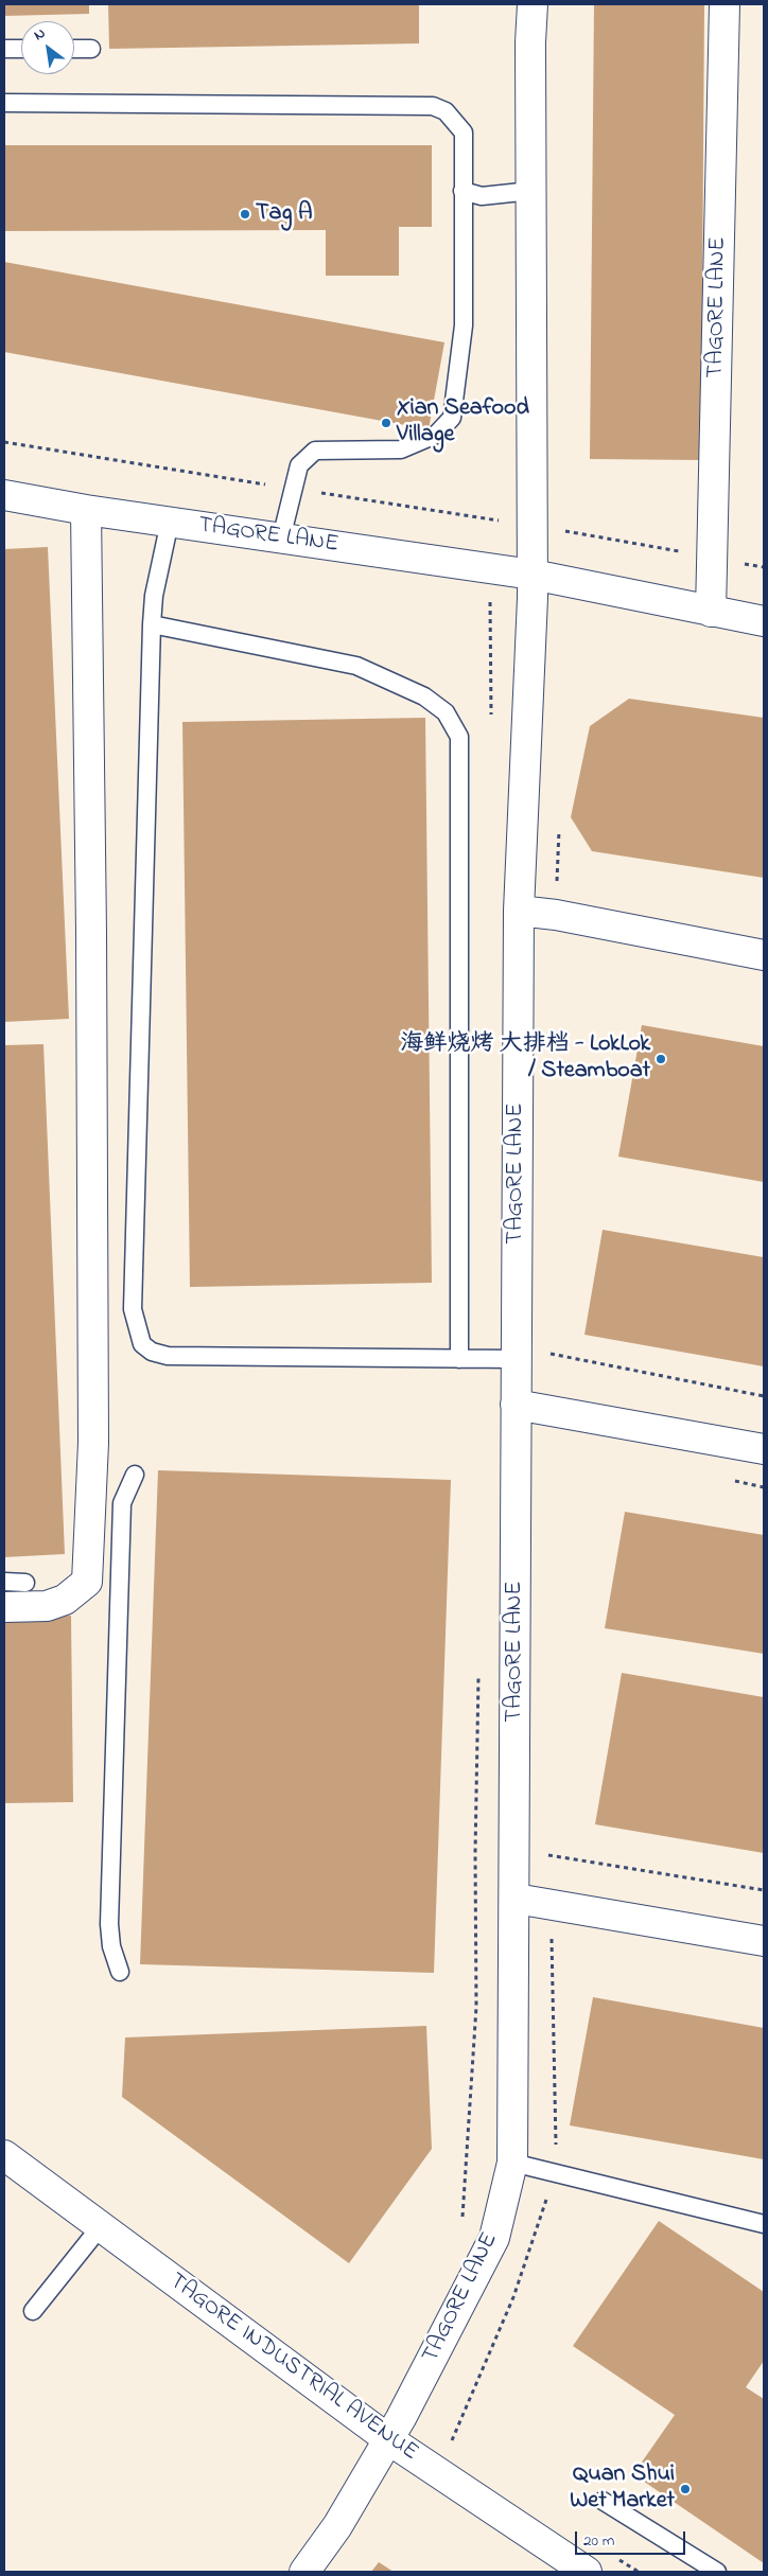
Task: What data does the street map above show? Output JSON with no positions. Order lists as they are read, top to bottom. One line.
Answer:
{"streets":{"street":["TAGORE LANE","TAGORE INDUSTRIAL AVENUE"]},"crossings":[["TAGORE LANE","TAGORE INDUSTRIAL AVENUE"]],"places":["Tag A","Xian Seafood Village","海鲜烧烤 大排档 - LokLok / Steamboat","Quan Shui Wet Market"],"scale_bar":"20 m","north":"top left"}
